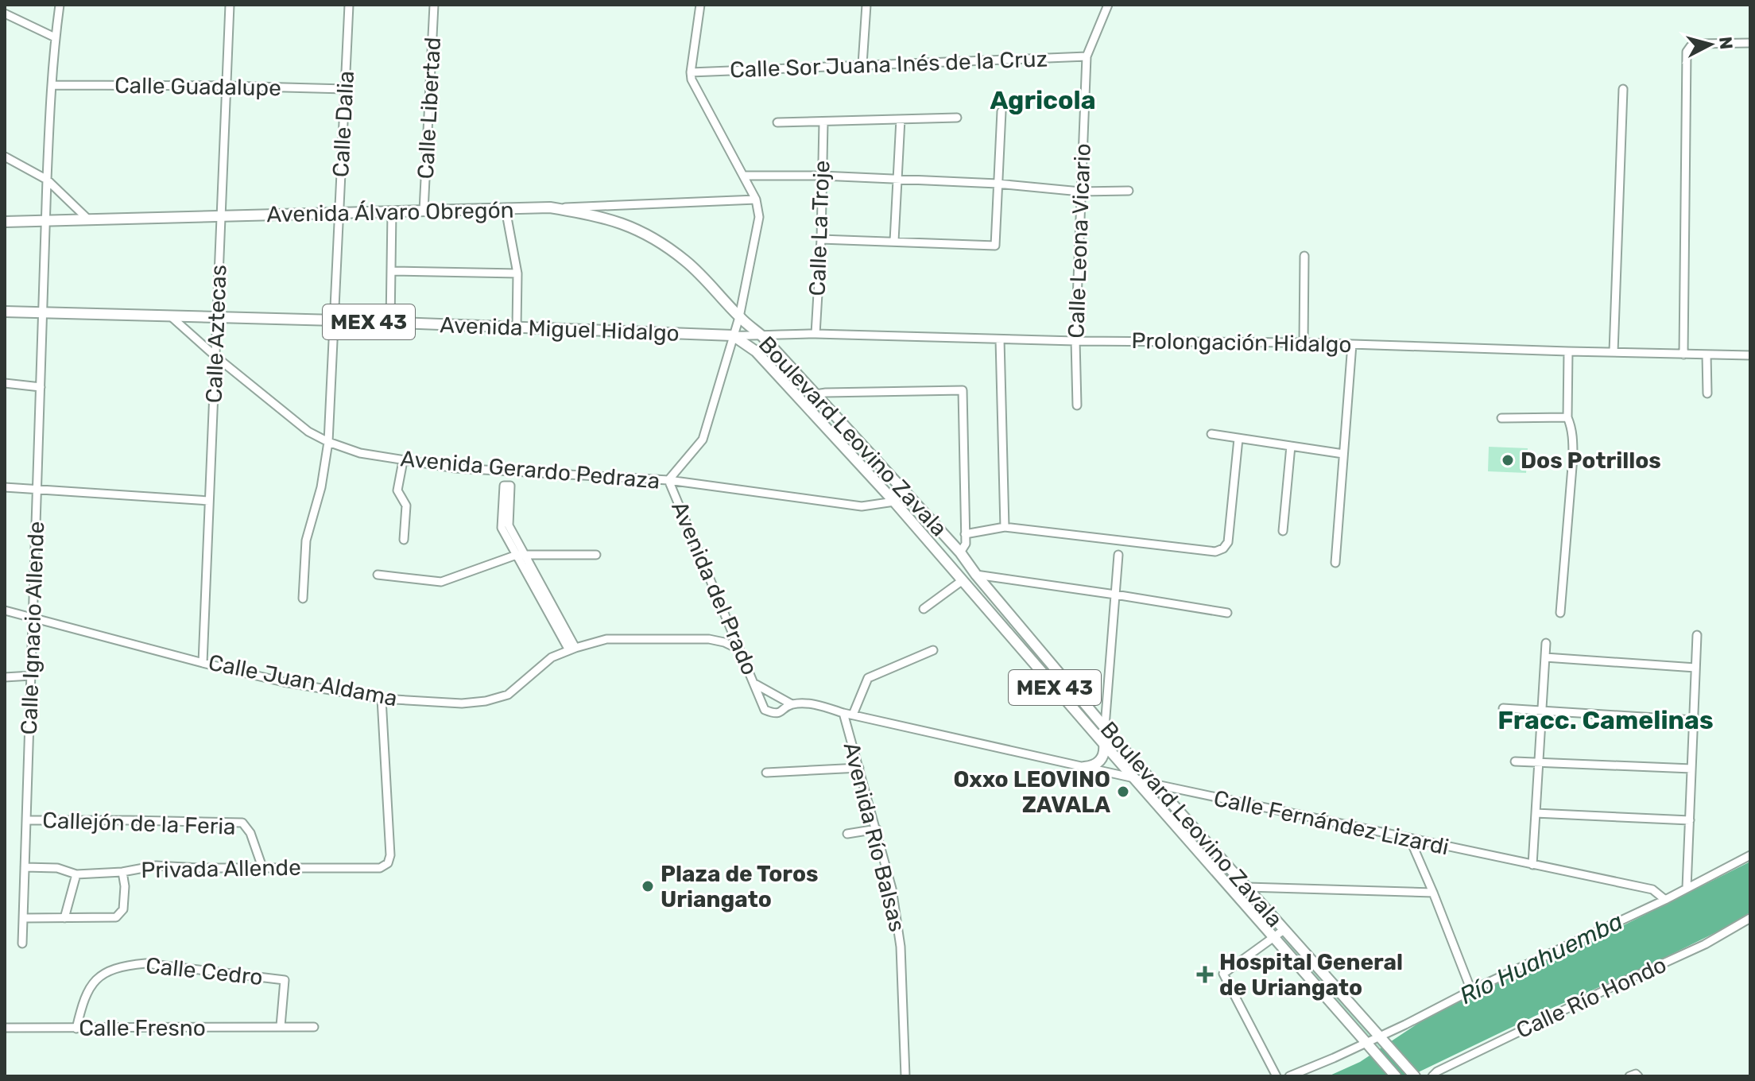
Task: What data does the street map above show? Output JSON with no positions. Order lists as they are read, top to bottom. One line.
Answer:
{"streets":{"main road":["Avenida Álvaro Obregón","MEX 43","Avenida Miguel Hidalgo","Boulevard Leovino Zavala"],"street":["Calle Sor Juana Inés de la Cruz","Calle Guadalupe","Calle Libertad","Calle Dalia","Calle La Troje","Calle Leona Vicario","Calle Aztecas","Prolongación Hidalgo","Avenida Gerardo Pedraza","Avenida del Prado","Calle Ignacio Allende","Calle Juan Aldama","Calle Fernández Lizardi","Callejón de la Feria","Avenida Río Balsas","Privada Allende","Calle Cedro","Calle Río Hondo","Calle Fresno"]},"crossings":[["Calle Sor Juana Inés de la Cruz","Calle Leona Vicario"],["Calle Sor Juana Inés de la Cruz","Avenida del Prado"],["Calle Guadalupe","Calle Dalia"],["Calle Guadalupe","Calle Aztecas"],["Calle Guadalupe","Calle Ignacio Allende"],["Calle Libertad","Avenida Álvaro Obregón"],["Calle Dalia","Avenida Álvaro Obregón"],["Calle Dalia","Avenida Miguel Hidalgo"],["Calle Dalia","Avenida Gerardo Pedraza"],["Avenida Álvaro Obregón","Calle Aztecas"],["Avenida Álvaro Obregón","Boulevard Leovino Zavala"],["Avenida Álvaro Obregón","Avenida del Prado"],["Avenida Álvaro Obregón","Calle Ignacio Allende"],["Calle La Troje","Prolongación Hidalgo"],["Calle Leona Vicario","Prolongación Hidalgo"],["Avenida Miguel Hidalgo","Calle Aztecas"],["Avenida Miguel Hidalgo","Prolongación Hidalgo"],["Avenida Miguel Hidalgo","Boulevard Leovino Zavala"],["Avenida Miguel Hidalgo","Avenida Gerardo Pedraza"],["Avenida Miguel Hidalgo","Avenida del Prado"],["Avenida Miguel Hidalgo","Calle Ignacio Allende"],["Calle Aztecas","Avenida Gerardo Pedraza"],["Calle Aztecas","Calle Juan Aldama"],["Prolongación Hidalgo","Boulevard Leovino Zavala"],["Prolongación Hidalgo","Avenida del Prado"],["Boulevard Leovino Zavala","Avenida Gerardo Pedraza"],["Boulevard Leovino Zavala","Avenida del Prado"],["Boulevard Leovino Zavala","Calle Fernández Lizardi"],["Avenida Gerardo Pedraza","Avenida del Prado"],["Avenida del Prado","Calle Juan Aldama"],["Avenida del Prado","Calle Fernández Lizardi"],["Calle Ignacio Allende","Calle Juan Aldama"],["Calle Ignacio Allende","Callejón de la Feria"],["Calle Ignacio Allende","Privada Allende"],["Calle Juan Aldama","Privada Allende"],["Calle Fernández Lizardi","Avenida Río Balsas"],["Callejón de la Feria","Privada Allende"],["Calle Cedro","Calle Fresno"]],"districts":["Agricola","Fracc. Camelinas"],"water":["Río Huahuemba"],"places":{"other":["Dos Potrillos","Oxxo LEOVINO ZAVALA","Plaza de Toros Uriangato"],"health":["Hospital General de Uriangato"]},"north":"right"}
